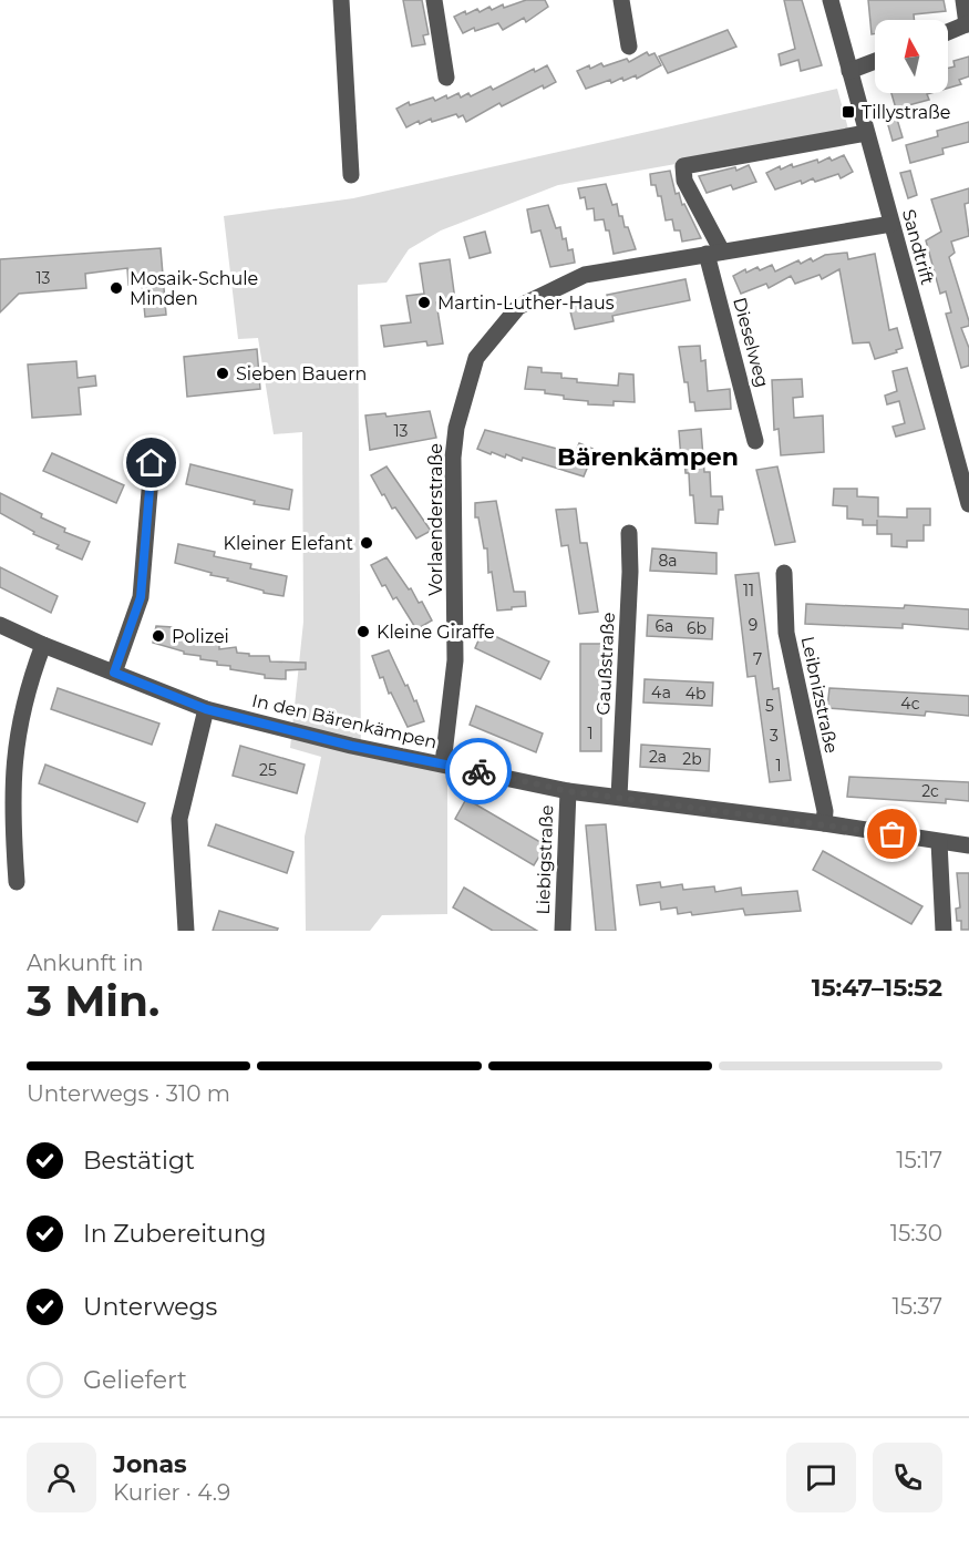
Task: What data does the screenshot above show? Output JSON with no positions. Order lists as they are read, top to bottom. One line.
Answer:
{"streets":{"street":["Sandtrift","Dieselweg","Vorlaenderstraße","Gaußstraße","Leibnizstraße","In den Bärenkämpen","Liebigstraße"]},"crossings":[["Sandtrift","Vorlaenderstraße"],["Dieselweg","Vorlaenderstraße"],["Vorlaenderstraße","In den Bärenkämpen"],["Gaußstraße","In den Bärenkämpen"],["Leibnizstraße","In den Bärenkämpen"],["In den Bärenkämpen","Liebigstraße"]],"districts":["Bärenkämpen"],"places":{"transit":["Tillystraße"],"other":["Mosaik-Schule Minden","Martin-Luther-Haus","Sieben Bauern","Kleiner Elefant","Kleine Giraffe","Polizei"]},"house_numbers":["13","13","8a","11","9","6a","6b","7","4a","4b","4c","5","1","3","2a","2b","1","25","2c"],"north":"top","page":{"heading":["3 Min.","Ankunft in","15:47–15:52"],"panel":["Jonas","Kurier · 4.9"],"bar":"Unterwegs · 310 m","list":[["Bestätigt","15:17"],["In Zubereitung","15:30"],["Unterwegs","15:37"],"Geliefert"]}}
